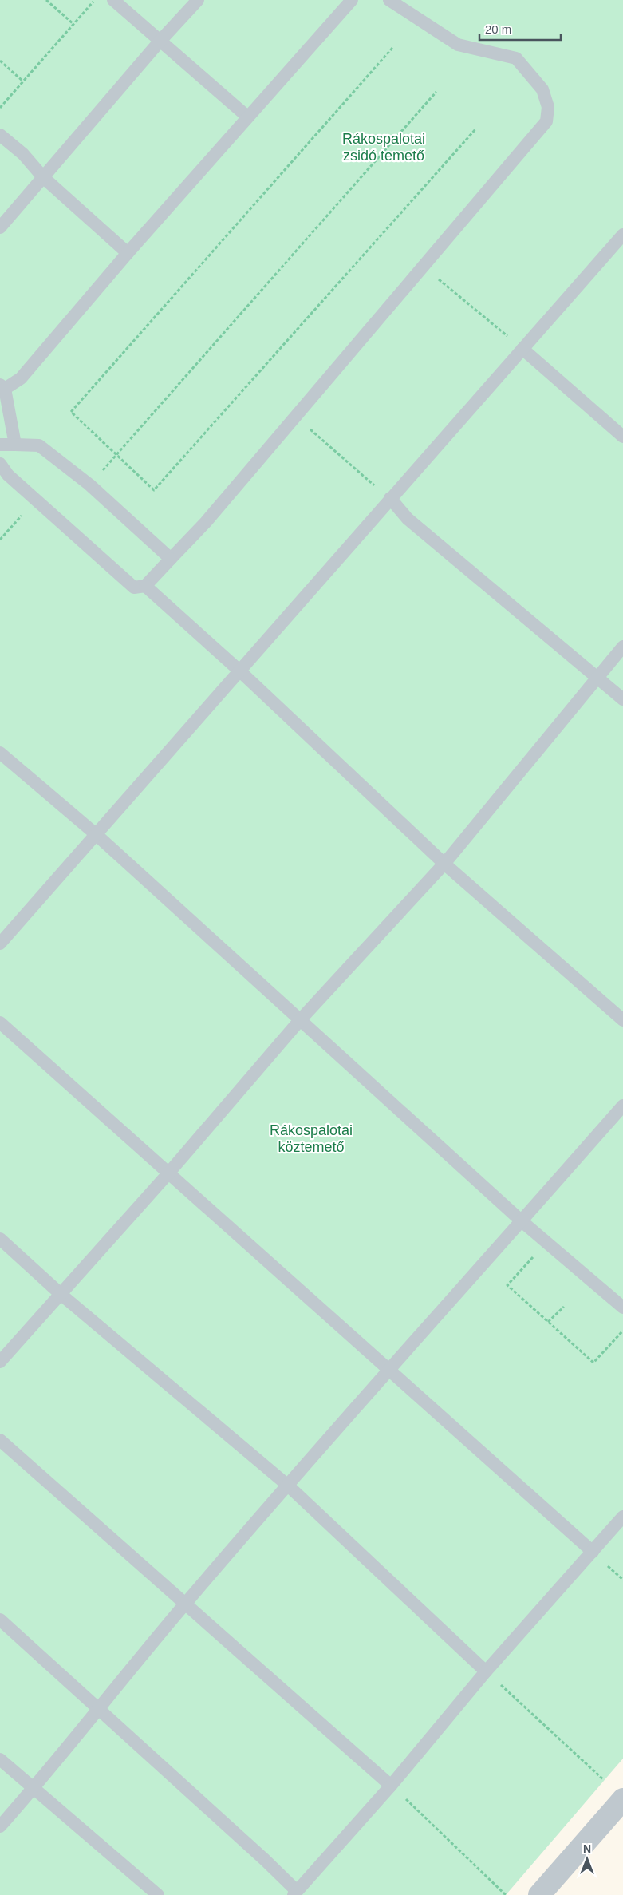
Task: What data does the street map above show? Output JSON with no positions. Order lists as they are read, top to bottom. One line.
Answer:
{"parks":["Rákospalotai zsidó temető","Rákospalotai köztemető"],"scale_bar":"20 m","north":"top"}
